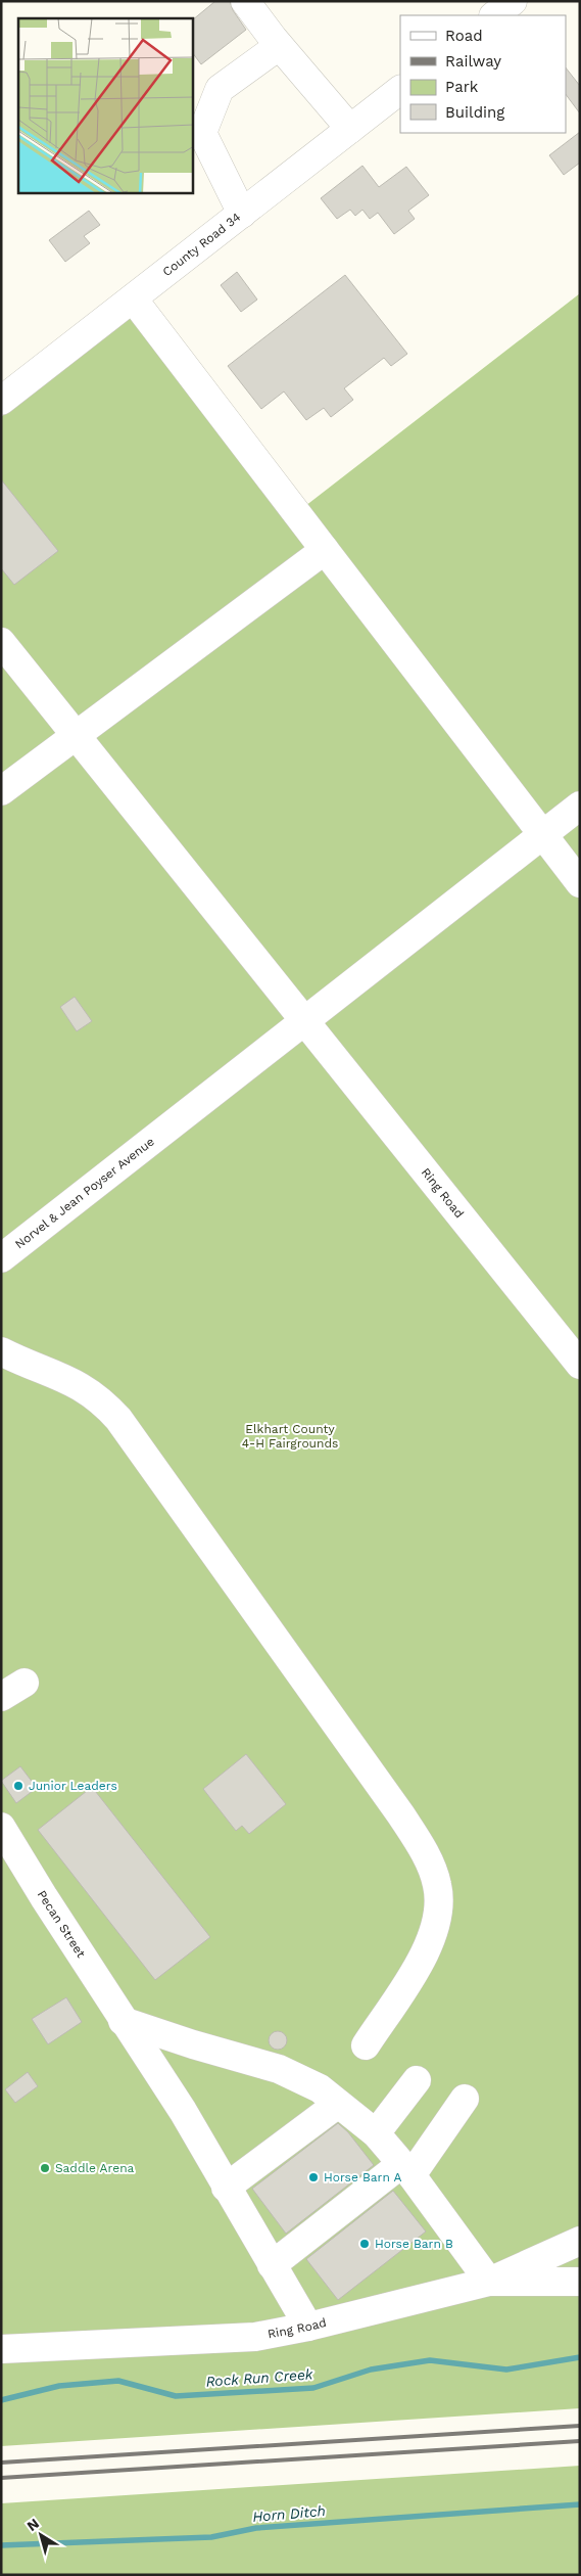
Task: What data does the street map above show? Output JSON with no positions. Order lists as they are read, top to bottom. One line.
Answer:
{"streets":{"street":["County Road 34","Norvel & Jean Poyser Avenue","Ring Road","Pecan Street"]},"crossings":[["Norvel & Jean Poyser Avenue","Ring Road"],["Ring Road","Pecan Street"]],"water":["Rock Run Creek","Horn Ditch"],"parks":["Elkhart County 4-H Fairgrounds"],"places":["Junior Leaders","Saddle Arena","Horse Barn A","Horse Barn B"],"legend":["Road","Railway","Park","Building"],"north":"top left"}
